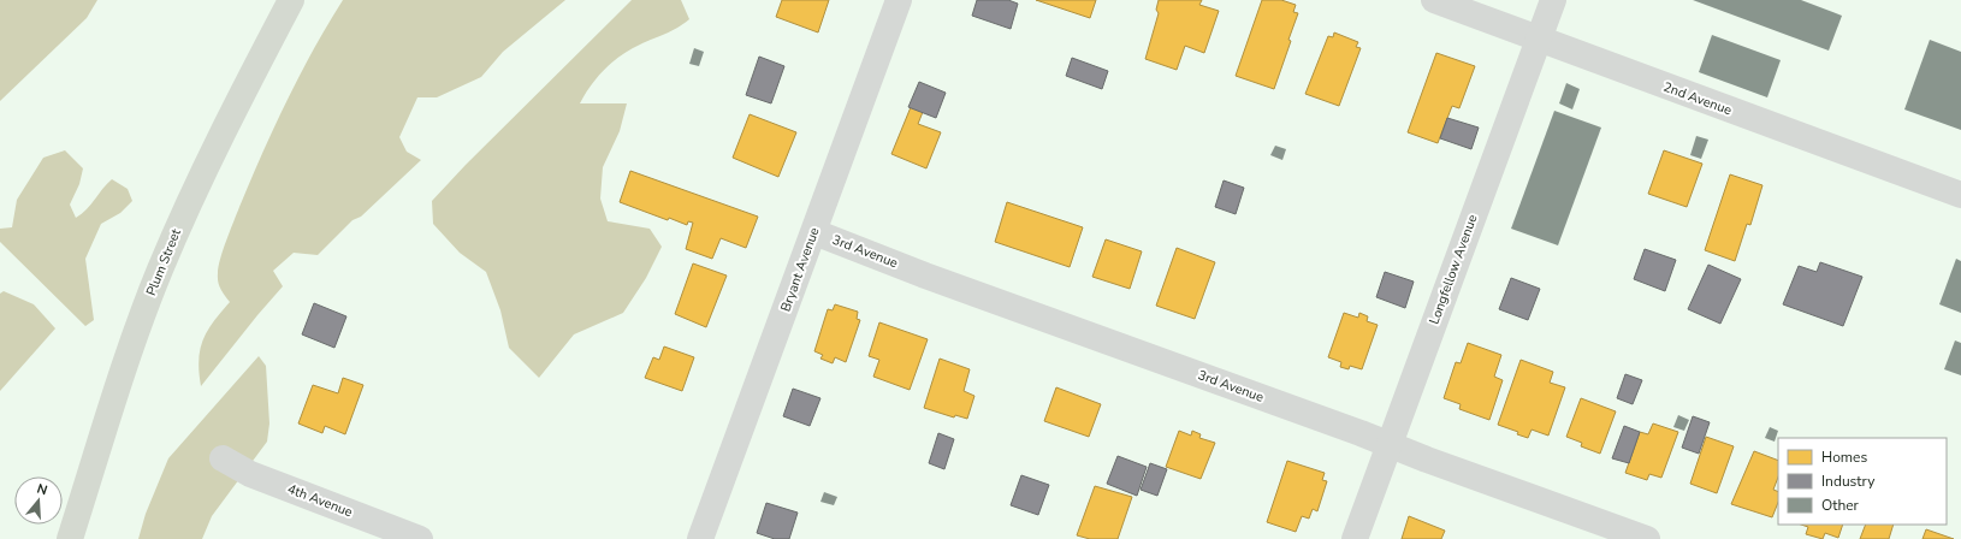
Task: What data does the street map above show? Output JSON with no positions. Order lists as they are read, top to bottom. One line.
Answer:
{"streets":{"main road":["Plum Street"],"street":["2nd Avenue","3rd Avenue","Bryant Avenue","Longfellow Avenue","4th Avenue"]},"crossings":[["2nd Avenue","Longfellow Avenue"],["3rd Avenue","Bryant Avenue"],["3rd Avenue","Longfellow Avenue"]],"legend":["Homes","Industry","Other"],"north":"top"}
